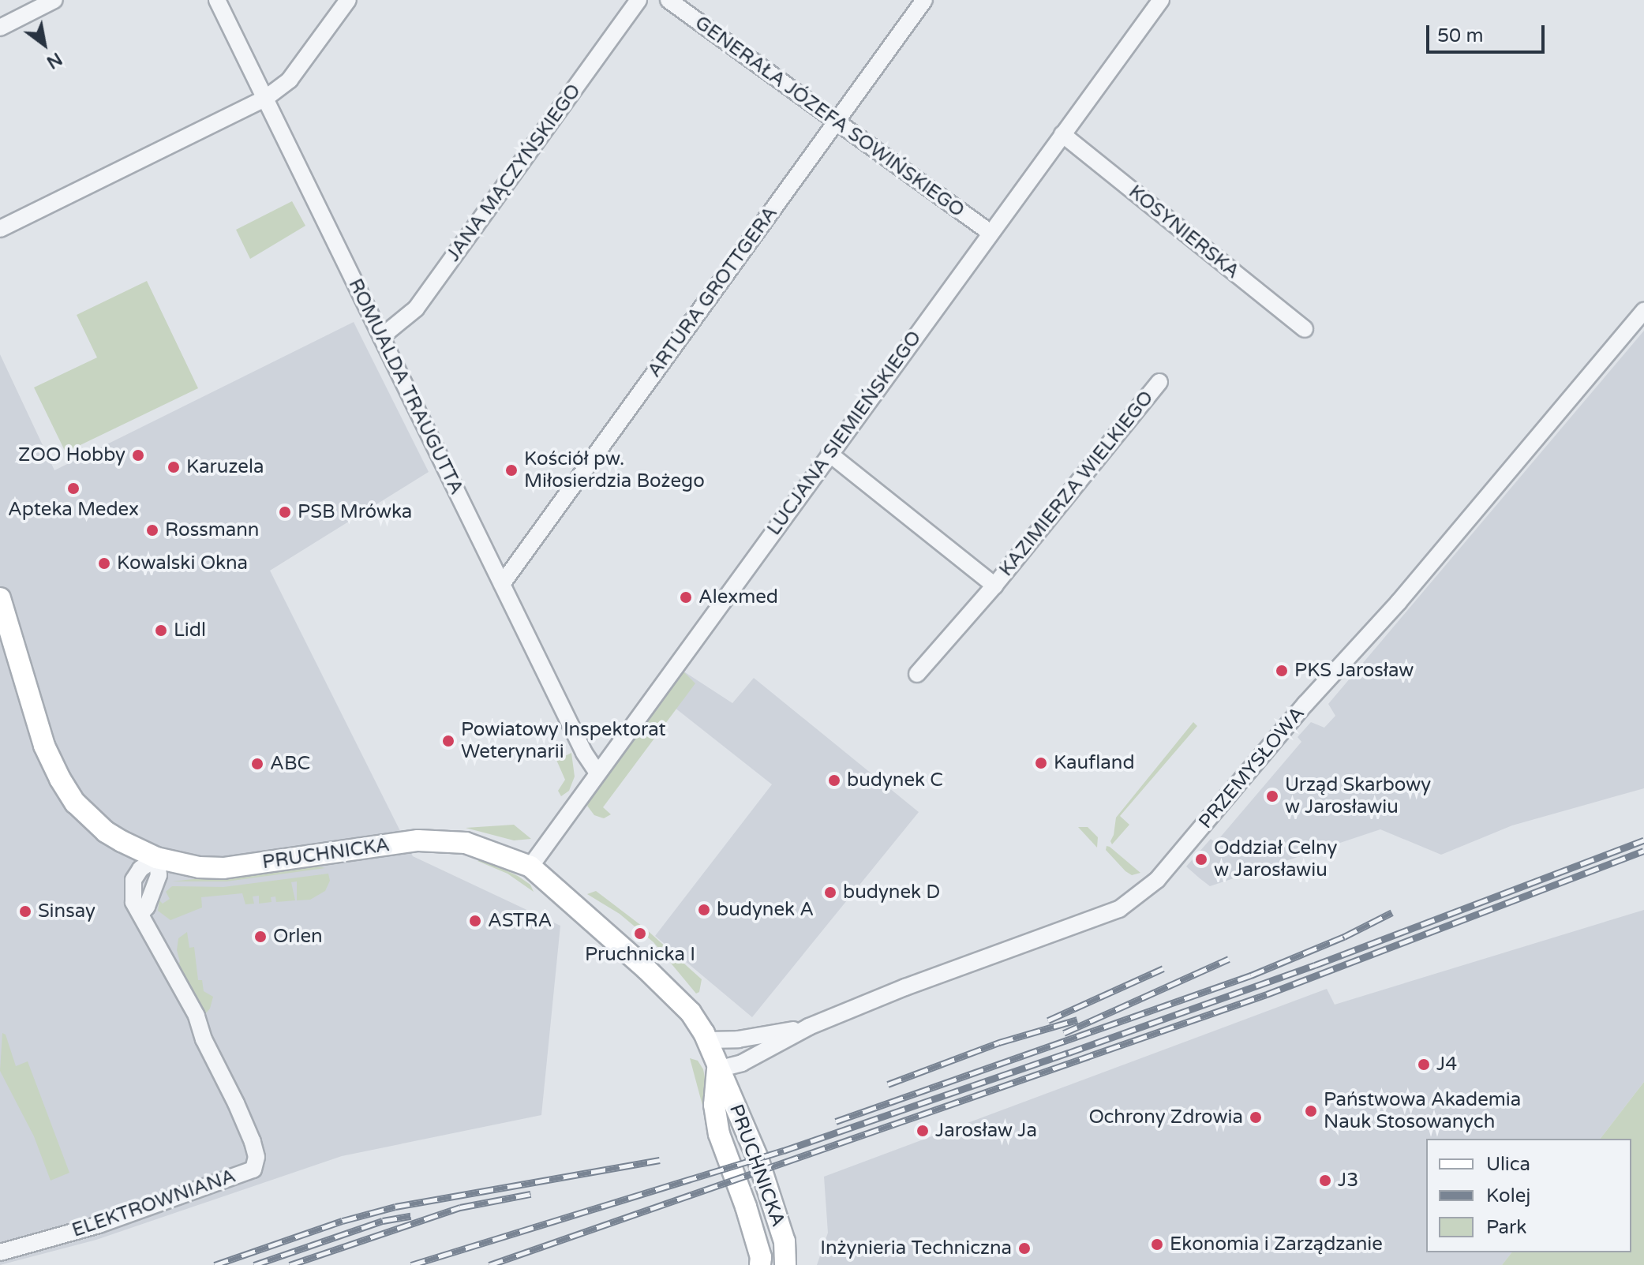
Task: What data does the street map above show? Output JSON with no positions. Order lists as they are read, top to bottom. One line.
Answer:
{"streets":{"main road":["PRUCHNICKA"],"street":["GENERAŁA JÓZEFA SOWIŃSKIEGO","JANA MĄCZYŃSKIEGO","KOSYNIERSKA","ARTURA GROTTGERA","ROMUALDA TRAUGUTTA","LUCJANA SIEMIEŃSKIEGO","KAZIMIERZA WIELKIEGO","PRZEMYSŁOWA","ELEKTROWNIANA"]},"crossings":[["GENERAŁA JÓZEFA SOWIŃSKIEGO","ARTURA GROTTGERA"],["GENERAŁA JÓZEFA SOWIŃSKIEGO","LUCJANA SIEMIEŃSKIEGO"],["JANA MĄCZYŃSKIEGO","ROMUALDA TRAUGUTTA"],["KOSYNIERSKA","LUCJANA SIEMIEŃSKIEGO"],["ARTURA GROTTGERA","ROMUALDA TRAUGUTTA"],["ROMUALDA TRAUGUTTA","LUCJANA SIEMIEŃSKIEGO"],["LUCJANA SIEMIEŃSKIEGO","KAZIMIERZA WIELKIEGO"],["LUCJANA SIEMIEŃSKIEGO","PRUCHNICKA"],["PRUCHNICKA","ELEKTROWNIANA"]],"places":["ZOO Hobby","Karuzela","Kościół pw. Miłosierdzia Bożego","Apteka Medex","PSB Mrówka","Rossmann","Kowalski Okna","Alexmed","Lidl","PKS Jarosław","Powiatowy Inspektorat Weterynarii","Kaufland","ABC","budynek C","Urząd Skarbowy w Jarosławiu","Oddział Celny w Jarosławiu","budynek D","budynek A","Sinsay","ASTRA","Pruchnicka I","Orlen","J4","Państwowa Akademia Nauk Stosowanych","Ochrony Zdrowia","Jarosław Ja","J3","Ekonomia i Zarządzanie","Inżynieria Techniczna"],"legend":["Ulica","Kolej","Park"],"scale_bar":"50 m","north":"bottom right"}
